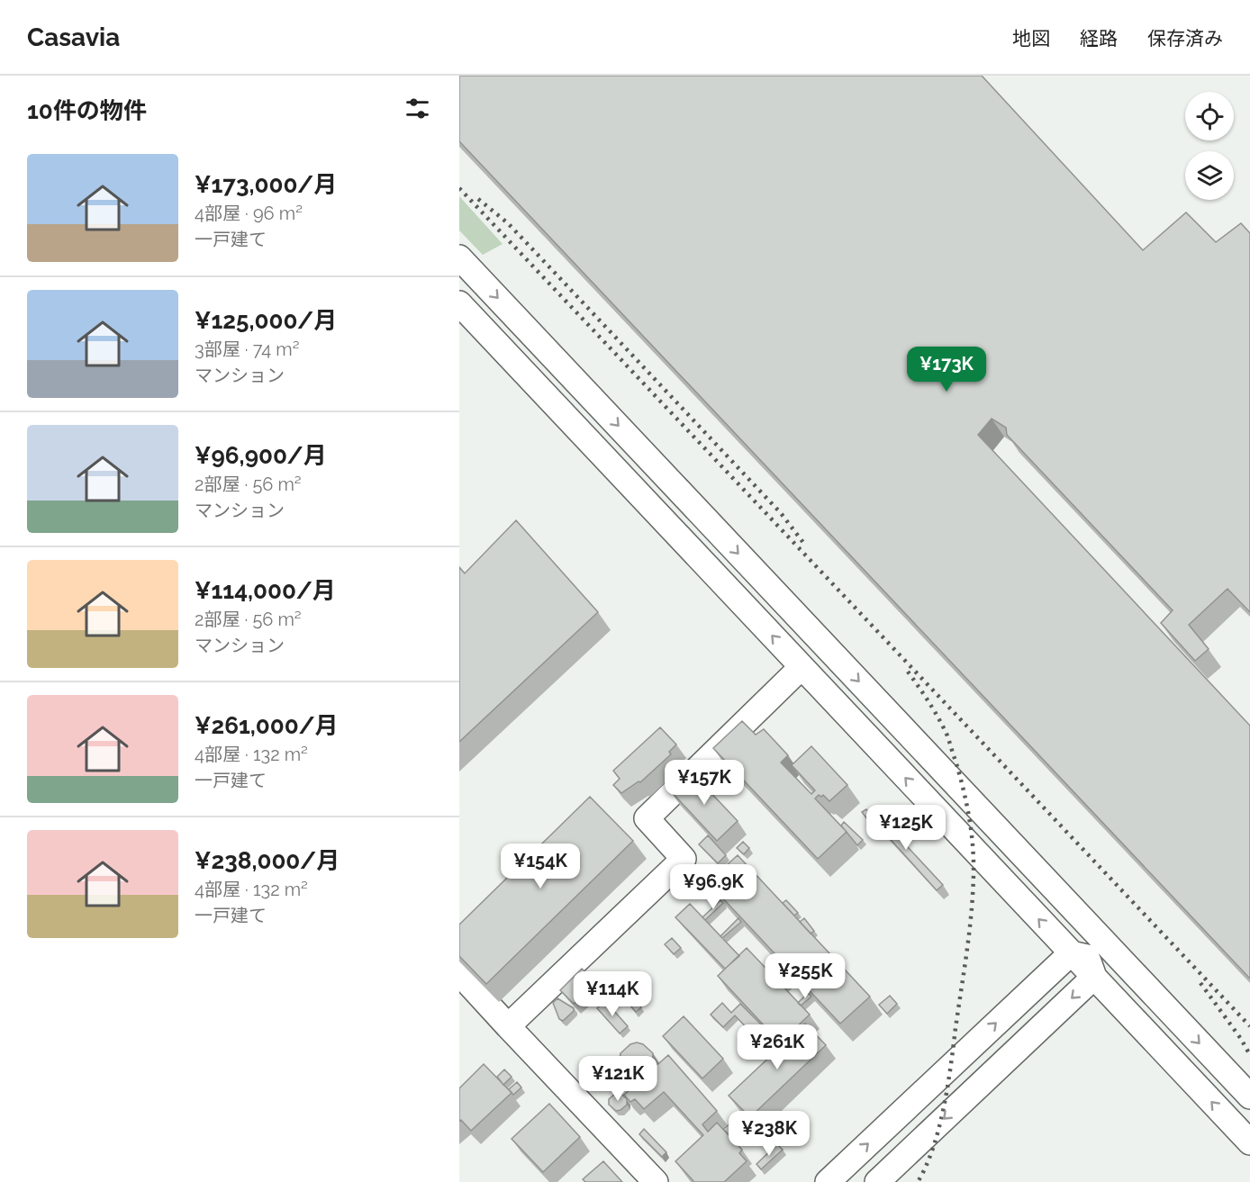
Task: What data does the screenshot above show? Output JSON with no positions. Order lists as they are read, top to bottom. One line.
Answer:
{"page":{"header":"Casavia","nav":["地図","経路","保存済み"],"heading":"10件の物件","list":[{"name":"¥173,000/月","note":"4部屋 · 96 m² · 一戸建て"},{"name":"¥125,000/月","note":"3部屋 · 74 m² · マンション"},{"name":"¥96,900/月","note":"2部屋 · 56 m² · マンション"},{"name":"¥114,000/月","note":"2部屋 · 56 m² · マンション"},{"name":"¥261,000/月","note":"4部屋 · 132 m² · 一戸建て"},{"name":"¥238,000/月","note":"4部屋 · 132 m² · 一戸建て"}],"price":["¥173K","¥157K","¥125K","¥154K","¥96.9K","¥255K","¥114K","¥261K","¥121K","¥238K"]}}
